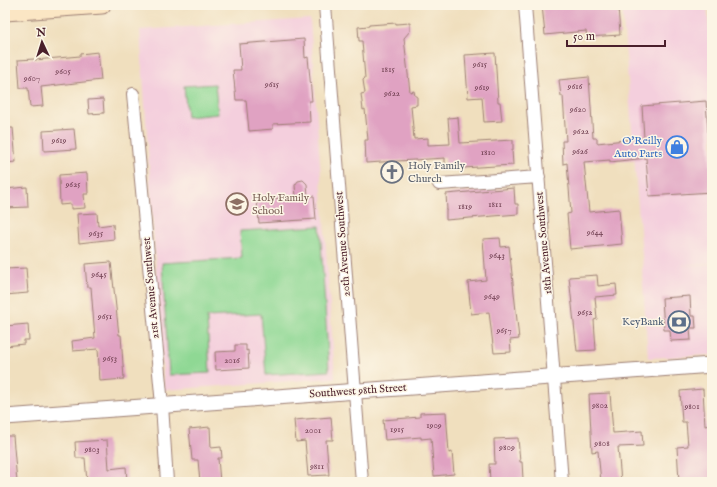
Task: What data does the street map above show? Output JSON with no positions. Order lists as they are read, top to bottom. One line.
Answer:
{"streets":{"street":["18th Avenue Southwest","20th Avenue Southwest","21st Avenue Southwest","Southwest 98th Street"]},"crossings":[["18th Avenue Southwest","Southwest 98th Street"],["20th Avenue Southwest","Southwest 98th Street"],["21st Avenue Southwest","Southwest 98th Street"]],"places":{"shop":["O'Reilly Auto Parts"],"church":["Holy Family Church"],"school or university":["Holy Family School"],"bank":["KeyBank"]},"house_numbers":["9615","1815","9605","9607","9615","9616","9619","9622","9620","9622","9619","9626","1810","9625","1811","1819","9644","9635","9643","9645","9649","9652","9651","9657","9653","2016","9802","9801","1909","1915","2001","9808","9809","9803","9811"],"scale_bar":"50 m","north":"top"}
